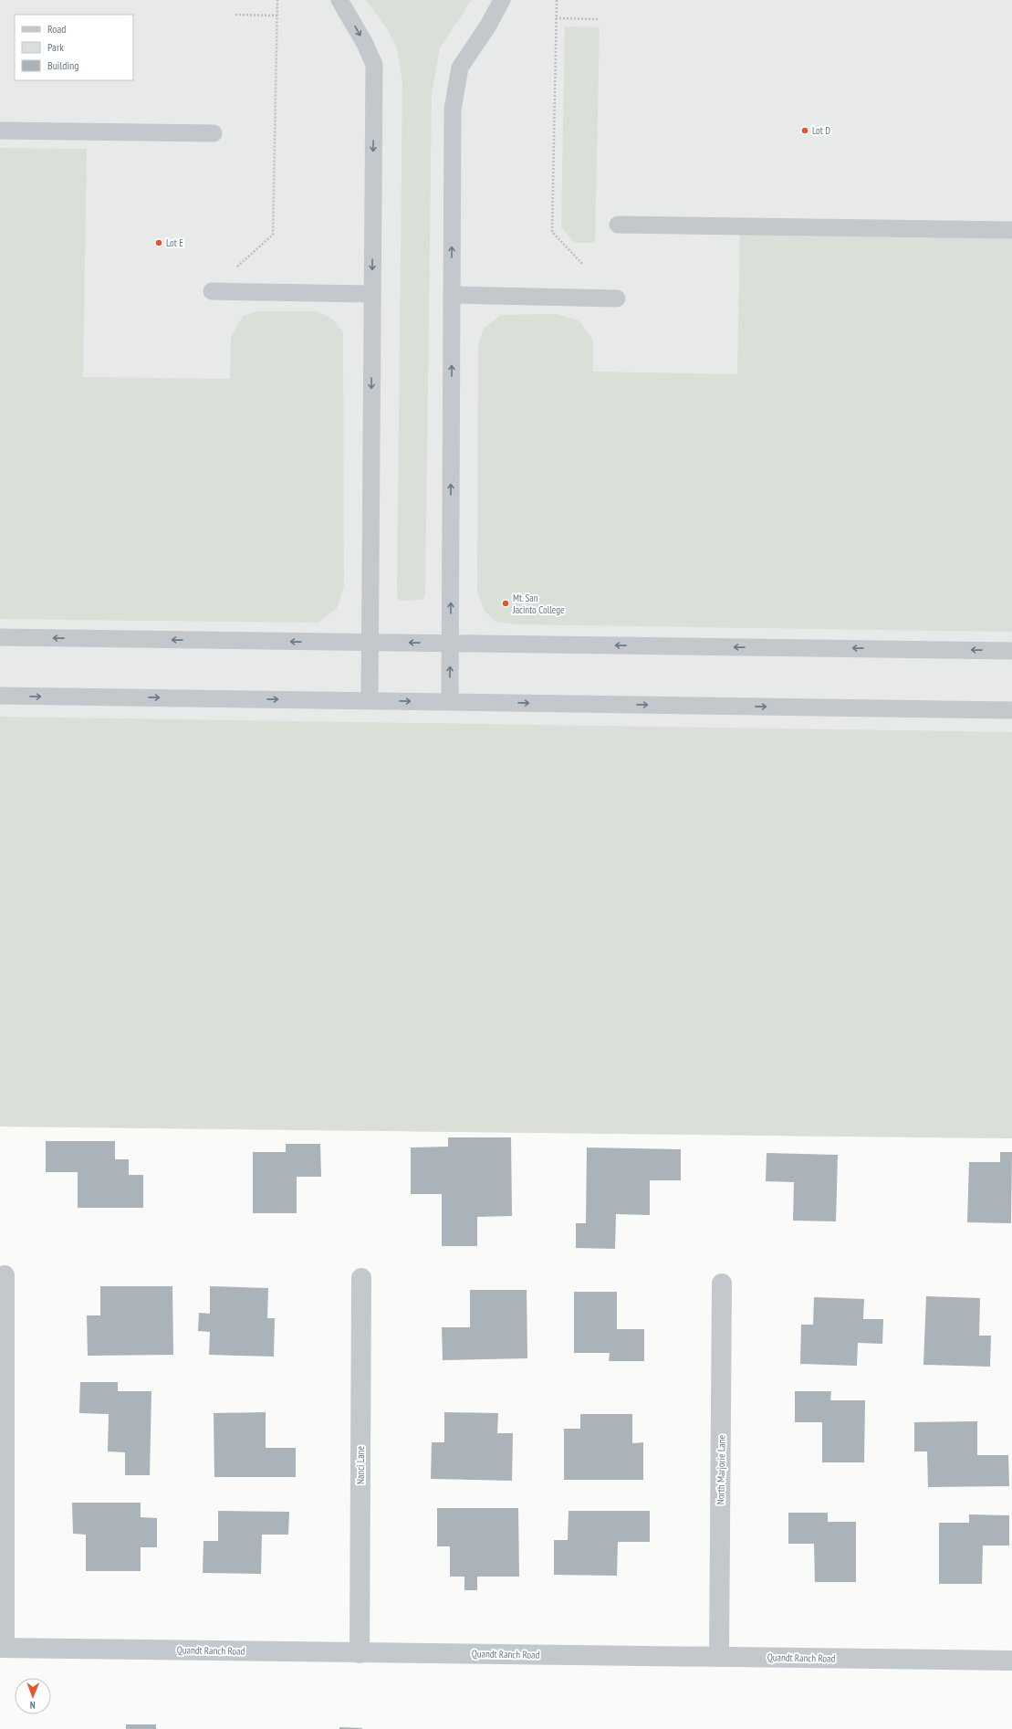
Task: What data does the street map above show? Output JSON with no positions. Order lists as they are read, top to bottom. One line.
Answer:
{"streets":{"street":["Nanci Lane","North Marjorie Lane","Quandt Ranch Road"]},"crossings":[["Nanci Lane","Quandt Ranch Road"],["North Marjorie Lane","Quandt Ranch Road"]],"places":["Lot D","Lot E","Mt. San Jacinto College"],"legend":["Road","Park","Building"],"north":"bottom"}
